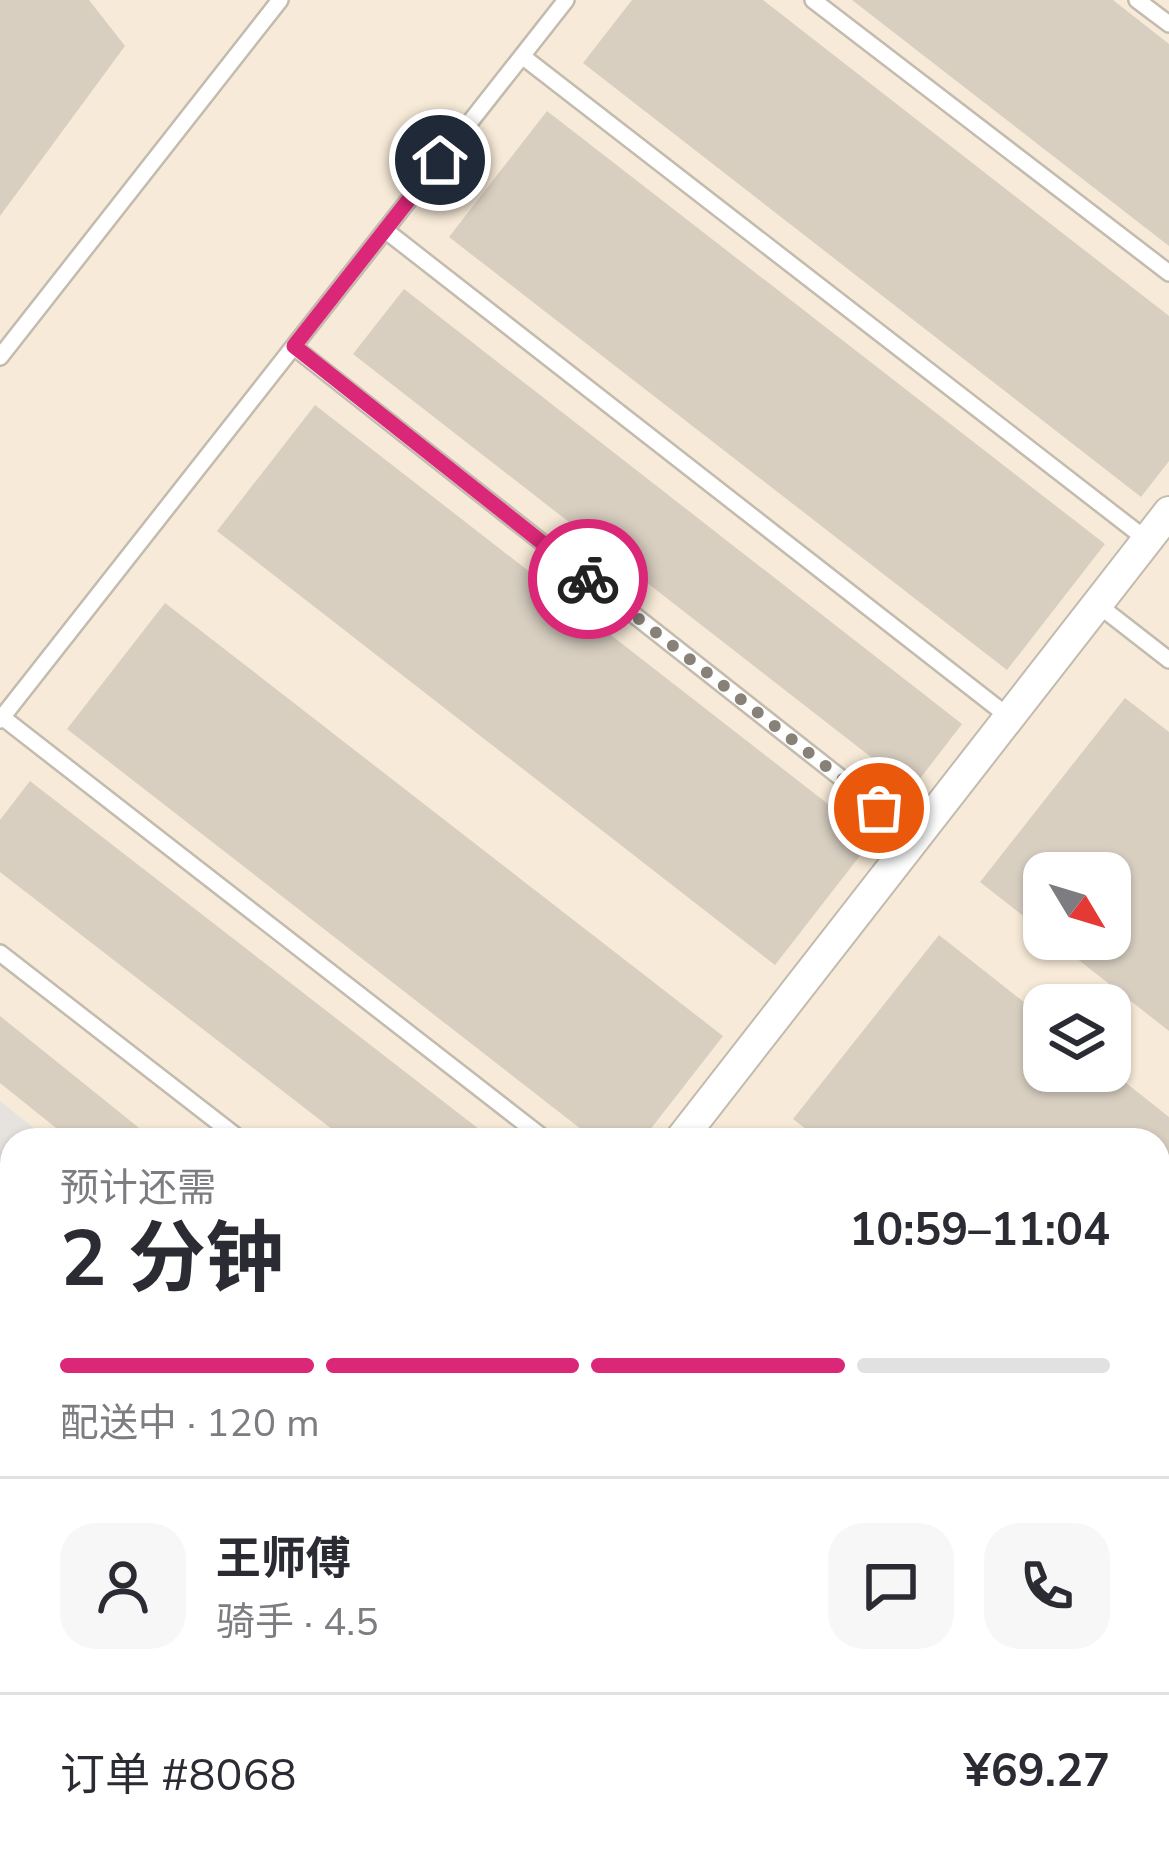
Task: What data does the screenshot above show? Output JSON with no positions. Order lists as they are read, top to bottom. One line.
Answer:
{"north":"bottom right","page":{"heading":["2 分钟","预计还需","10:59–11:04"],"panel":["王师傅","骑手 · 4.5","订单 #8068","¥69.27"],"bar":"配送中 · 120 m"}}
